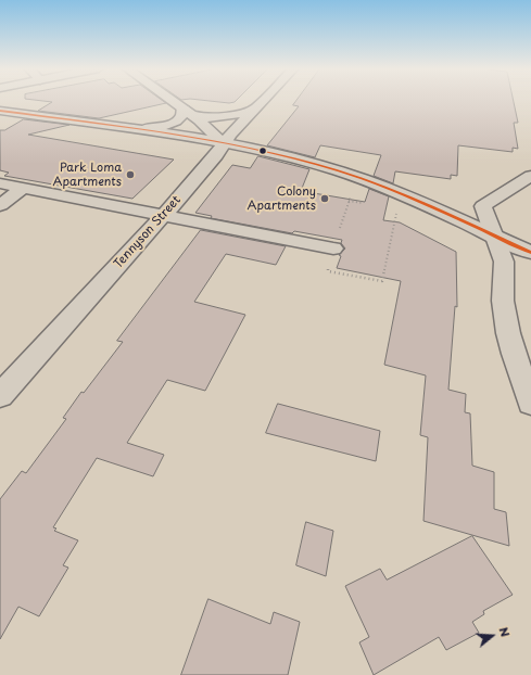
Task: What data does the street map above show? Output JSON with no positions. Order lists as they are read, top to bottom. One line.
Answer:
{"streets":{"street":["Tennyson Street"]},"places":["Park Loma Apartments","Colony Apartments"],"north":"right"}
